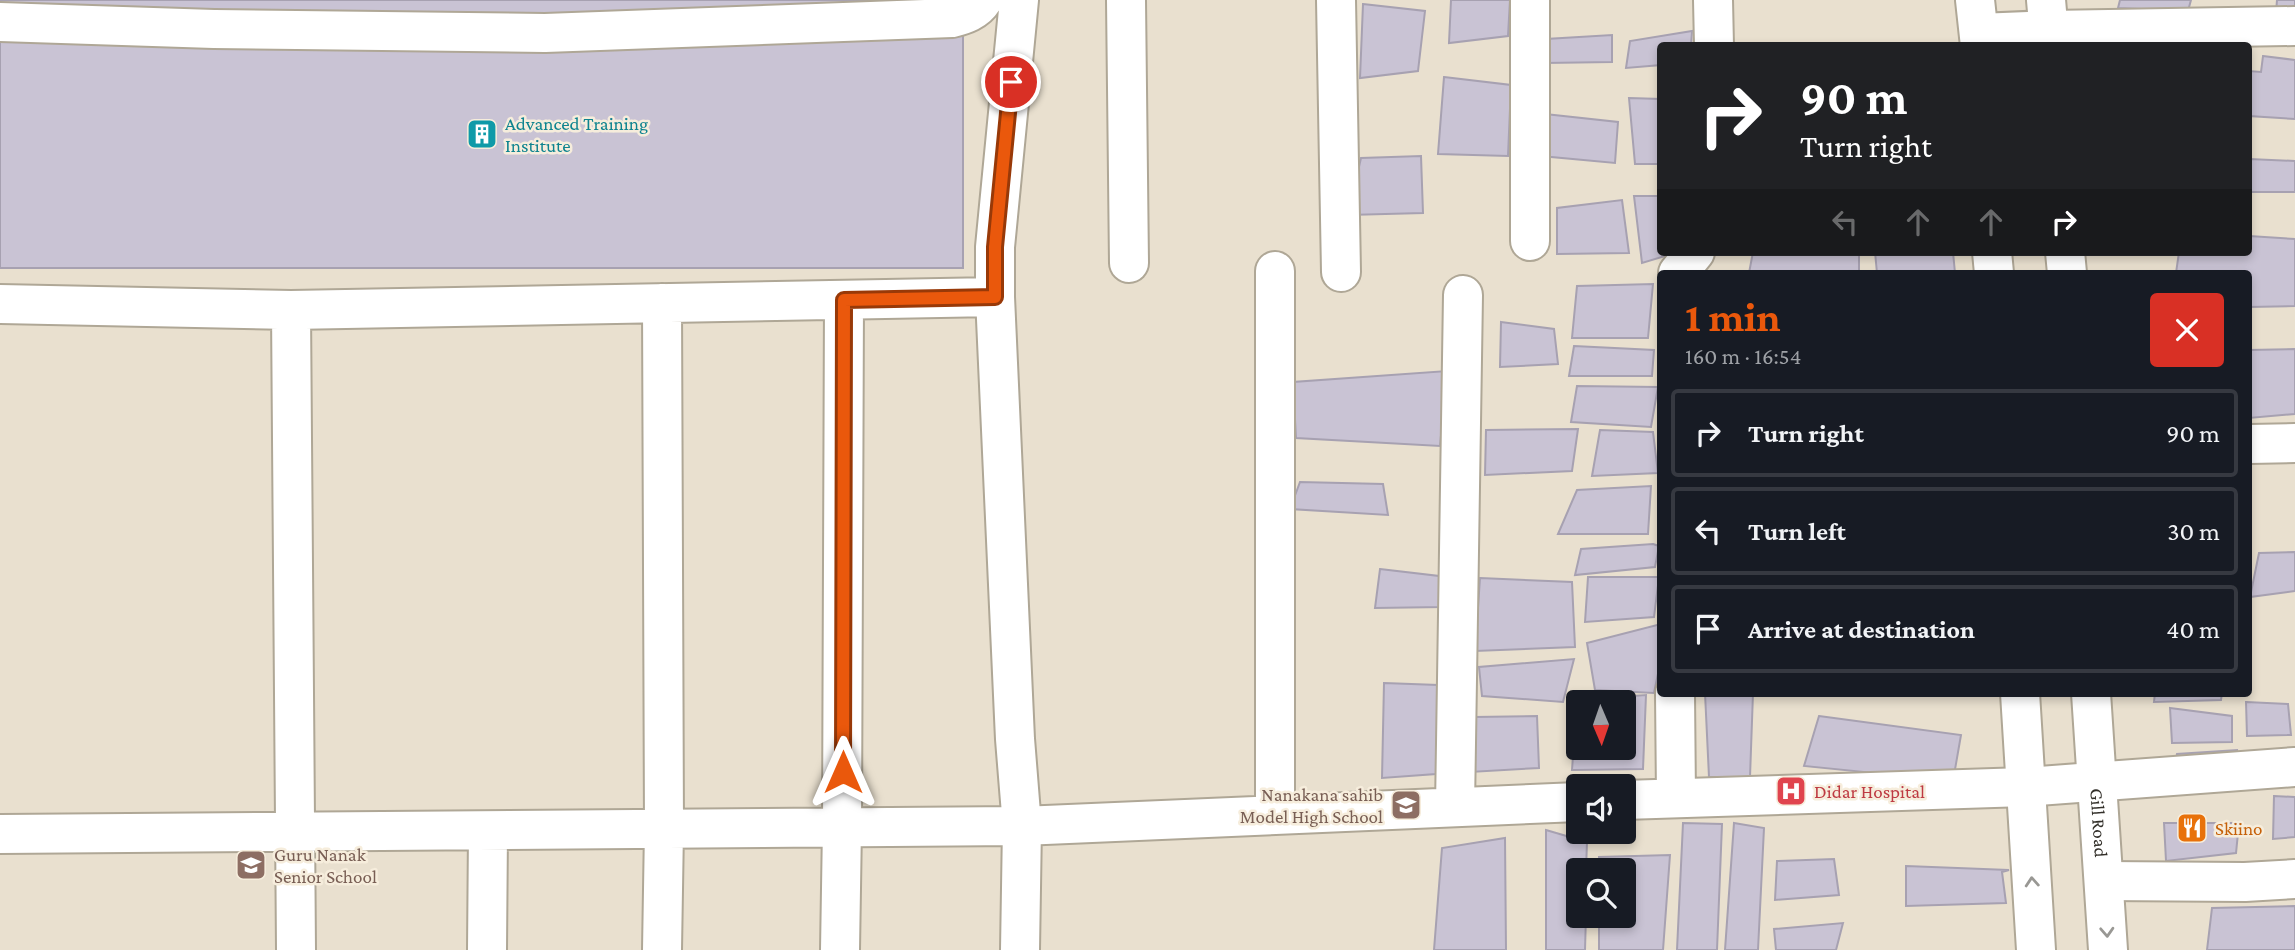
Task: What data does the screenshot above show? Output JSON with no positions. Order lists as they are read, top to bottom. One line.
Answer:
{"streets":{"street":["Gill Road"]},"places":{"building":["Advanced Training Institute"],"hospital":["Didar Hospital"],"school or university":["Nanakana sahib Model High School","Guru Nanak Senior School"],"restaurant":["Skiino"]},"north":"bottom","page":{"turn":["90 m","Turn right"],"heading":["1 min","160 m · 16:54"],"list":[{"name":"Turn right","value":"90 m"},{"name":"Turn left","value":"30 m"},{"name":"Arrive at destination","value":"40 m"}]}}
